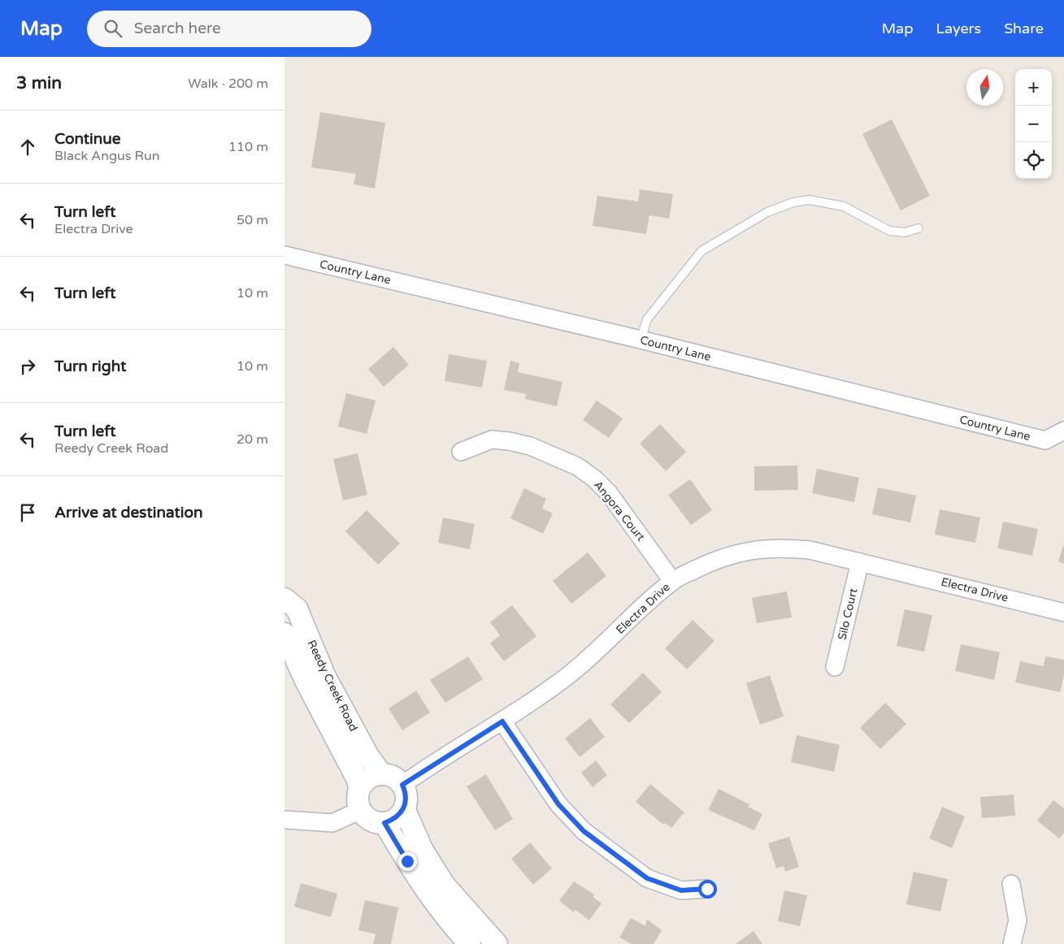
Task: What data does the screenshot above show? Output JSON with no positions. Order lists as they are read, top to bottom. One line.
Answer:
{"streets":{"street":["Country Lane","Angora Court","Electra Drive","Silo Court","Reedy Creek Road"]},"crossings":[["Angora Court","Electra Drive"],["Electra Drive","Silo Court"],["Electra Drive","Reedy Creek Road"]],"north":"top","page":{"header":"Map","search":"Search here","nav":["Map","Layers","Share"],"heading":["3 min","Walk · 200 m"],"map_buttons":["+","−"],"list":[["Continue","Black Angus Run","110 m"],["Turn left","Electra Drive","50 m"],["Turn left","10 m"],["Turn right","10 m"],["Turn left","Reedy Creek Road","20 m"],"Arrive at destination"]}}
